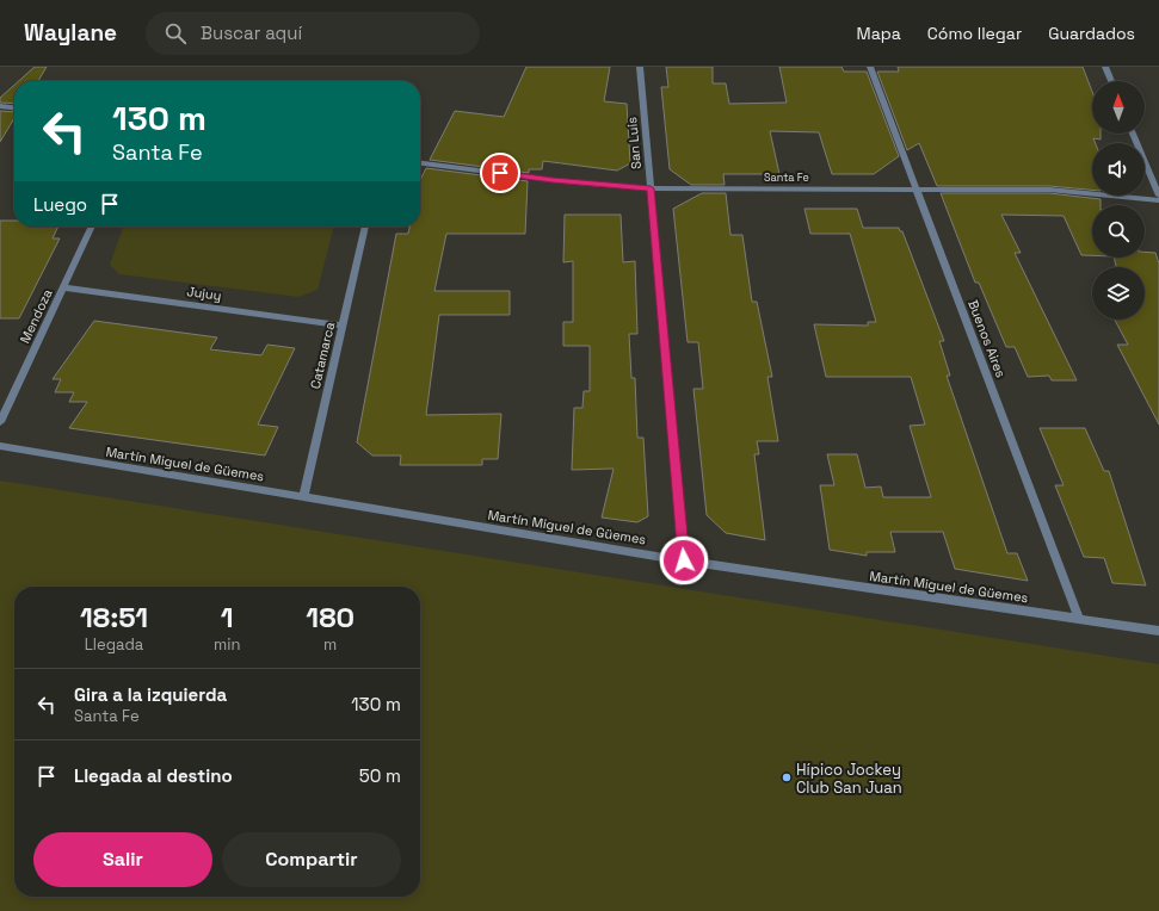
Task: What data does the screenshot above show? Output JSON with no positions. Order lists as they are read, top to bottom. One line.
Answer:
{"streets":{"street":["San Luis","Santa Fe","Jujuy","Mendoza","Buenos Aires","Catamarca","Martín Miguel de Güemes"]},"crossings":[["San Luis","Santa Fe"],["San Luis","Martín Miguel de Güemes"],["Santa Fe","Buenos Aires"],["Jujuy","Mendoza"],["Jujuy","Catamarca"],["Buenos Aires","Martín Miguel de Güemes"],["Catamarca","Martín Miguel de Güemes"]],"places":["Hípico Jockey Club San Juan"],"north":"top","page":{"header":"Waylane","search":"Buscar aquí","nav":["Mapa","Cómo llegar","Guardados"],"turn":["130 m","Santa Fe"],"then":"Luego","eta":["18:51","Llegada","1","min","180","m"],"list":[{"name":"Gira a la izquierda","note":"Santa Fe","value":"130 m"},{"name":"Llegada al destino","value":"50 m"}],"buttons":["Salir","Compartir"]}}
